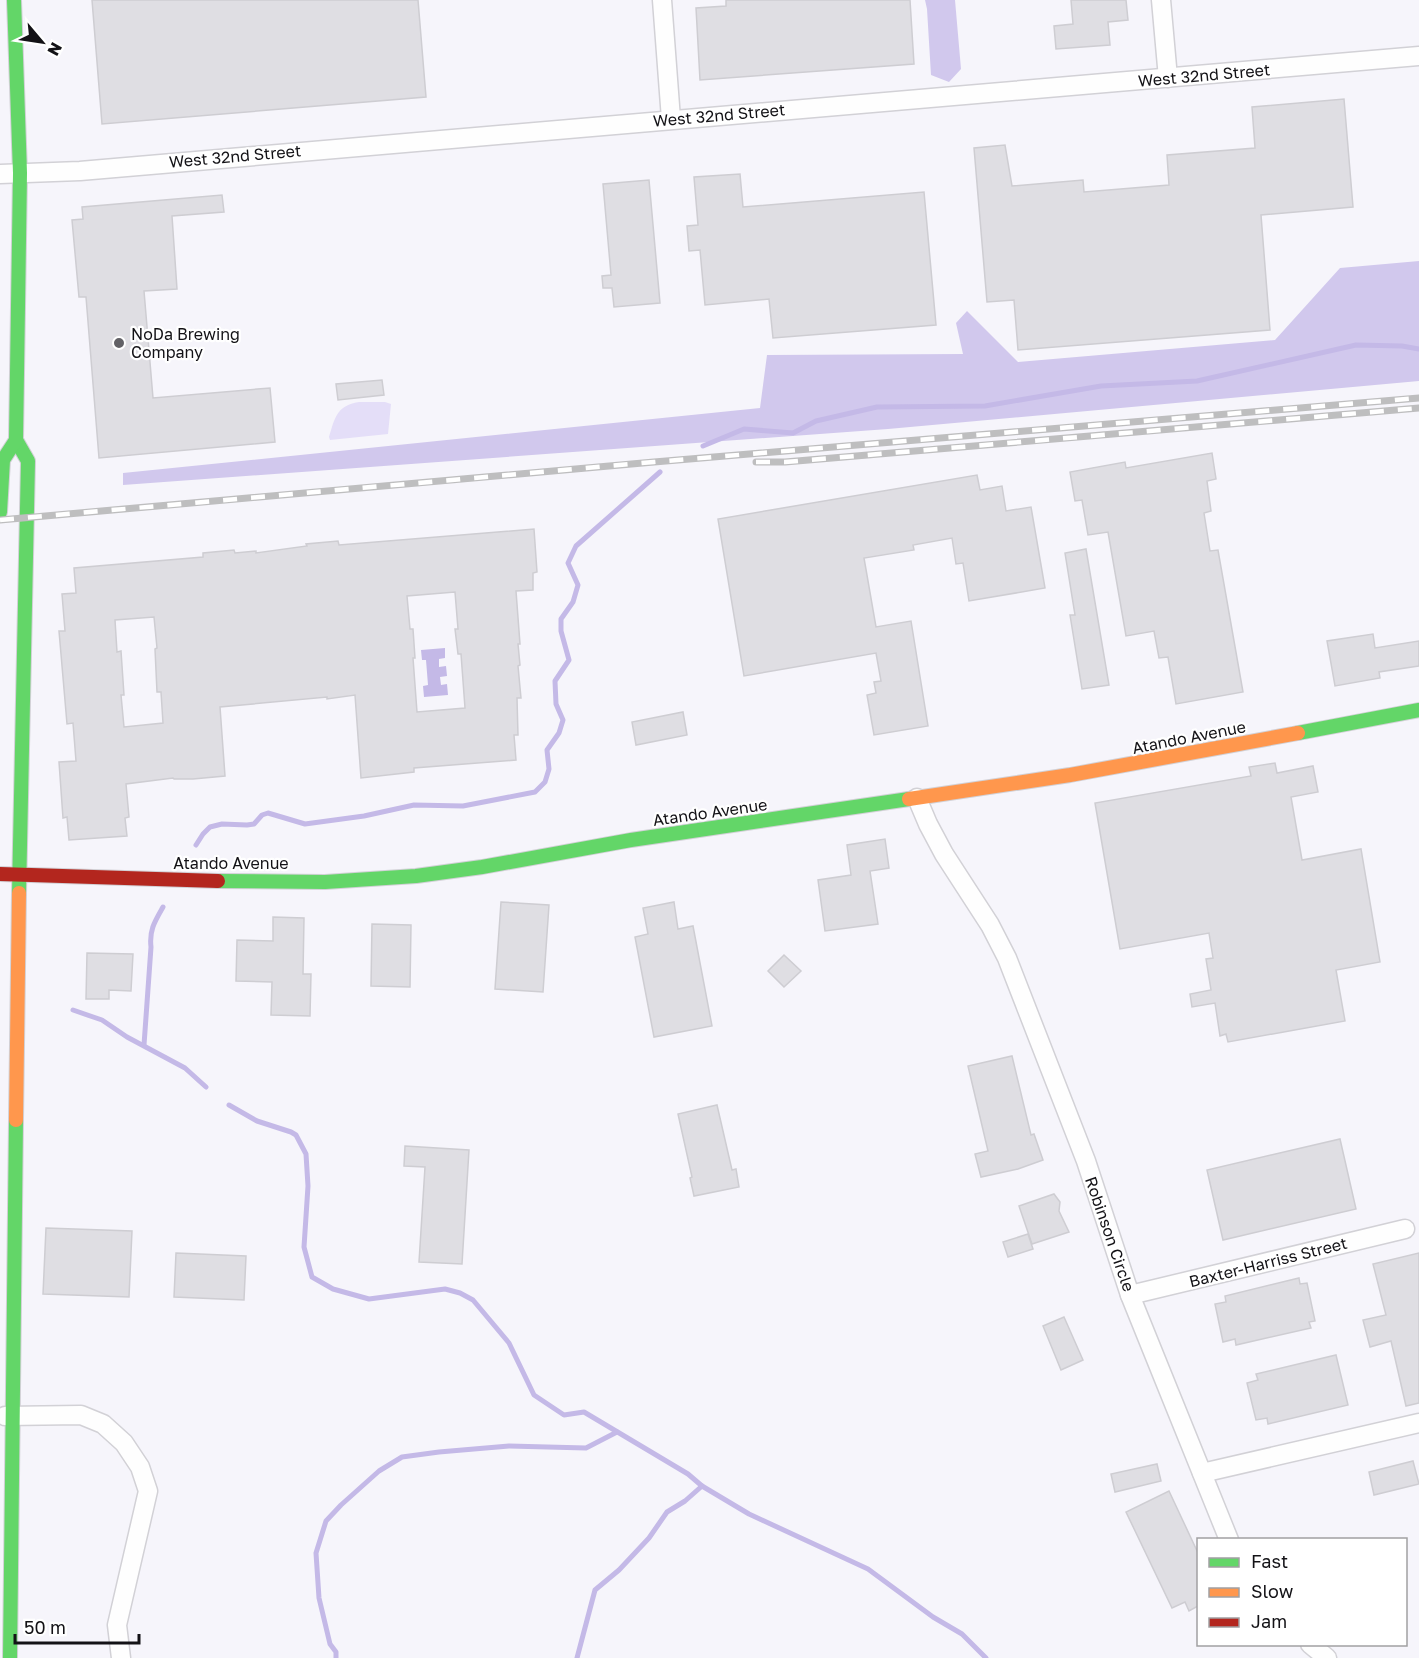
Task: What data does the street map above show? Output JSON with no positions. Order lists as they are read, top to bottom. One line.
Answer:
{"streets":{"main road":["Atando Avenue"],"street":["West 32nd Street","Robinson Circle","Baxter-Harriss Street"]},"crossings":[["Atando Avenue","Robinson Circle"],["Robinson Circle","Baxter-Harriss Street"]],"places":["NoDa Brewing Company"],"legend":["Fast","Slow","Jam"],"scale_bar":"50 m","north":"bottom right"}
